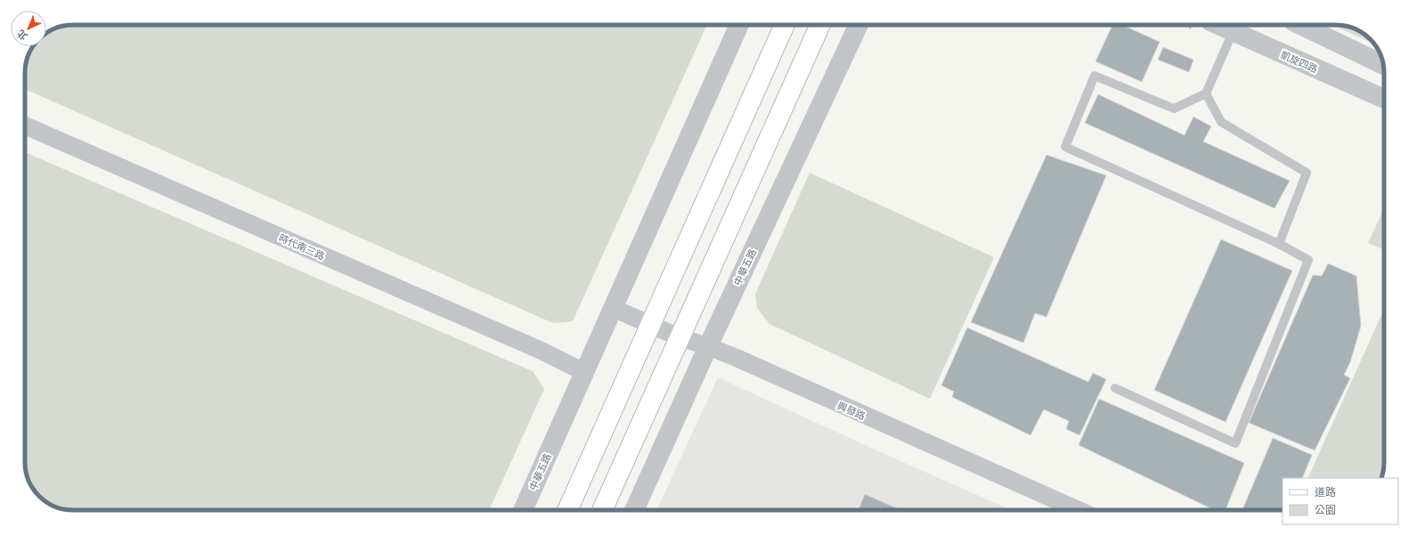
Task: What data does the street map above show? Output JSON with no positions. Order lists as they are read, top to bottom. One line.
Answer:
{"streets":{"street":["凱旋四路","時代南三路","中華五路","興發路"]},"crossings":[["時代南三路","中華五路"],["中華五路","興發路"]],"legend":["道路","公園"],"north":"bottom left"}
